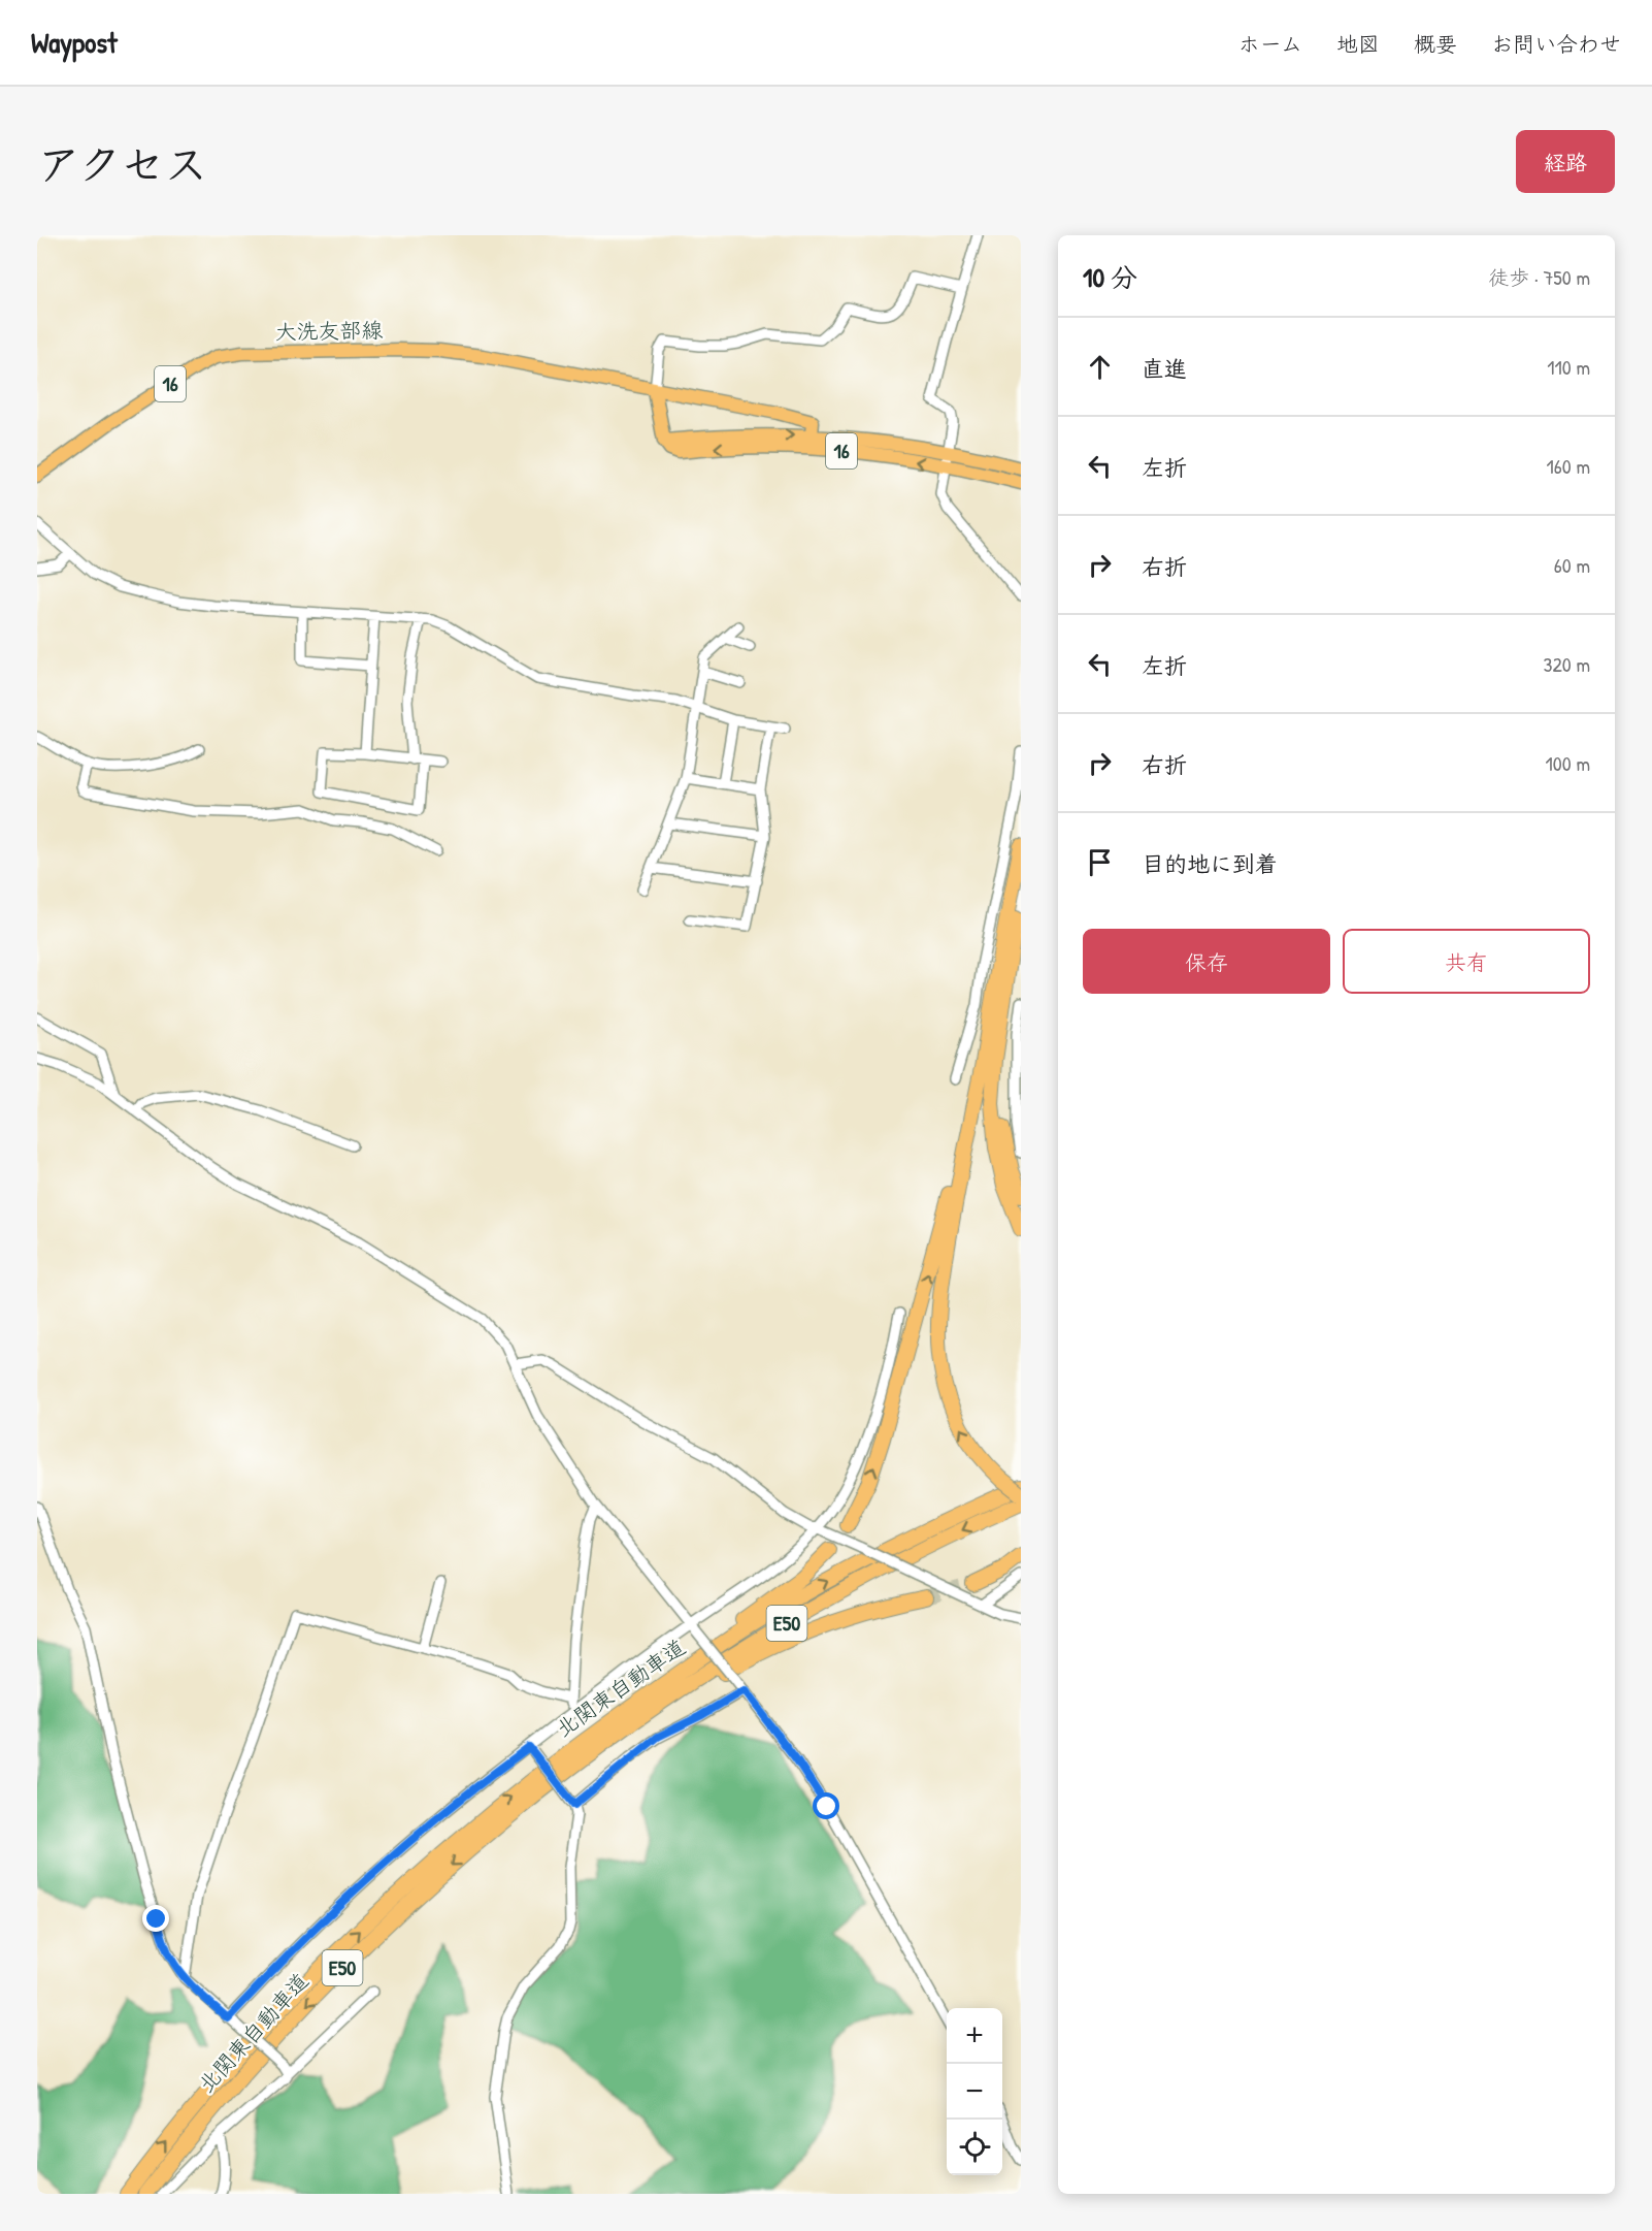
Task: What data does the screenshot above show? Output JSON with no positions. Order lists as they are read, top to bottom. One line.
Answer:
{"streets":{"highway":["E50","北関東自動車道"],"main road":["大洗友部線","16"]},"crossings":[["大洗友部線","16"]],"page":{"header":"Waypost","nav":["ホーム","地図","概要","お問い合わせ"],"title":"アクセス","buttons":["経路",["保存","共有"]],"heading":["10 分","徒歩 · 750 m"],"list":[["直進","110 m"],["左折","160 m"],["右折","60 m"],["左折","320 m"],["右折","100 m"],"目的地に到着"],"map_buttons":["+","−"]}}
